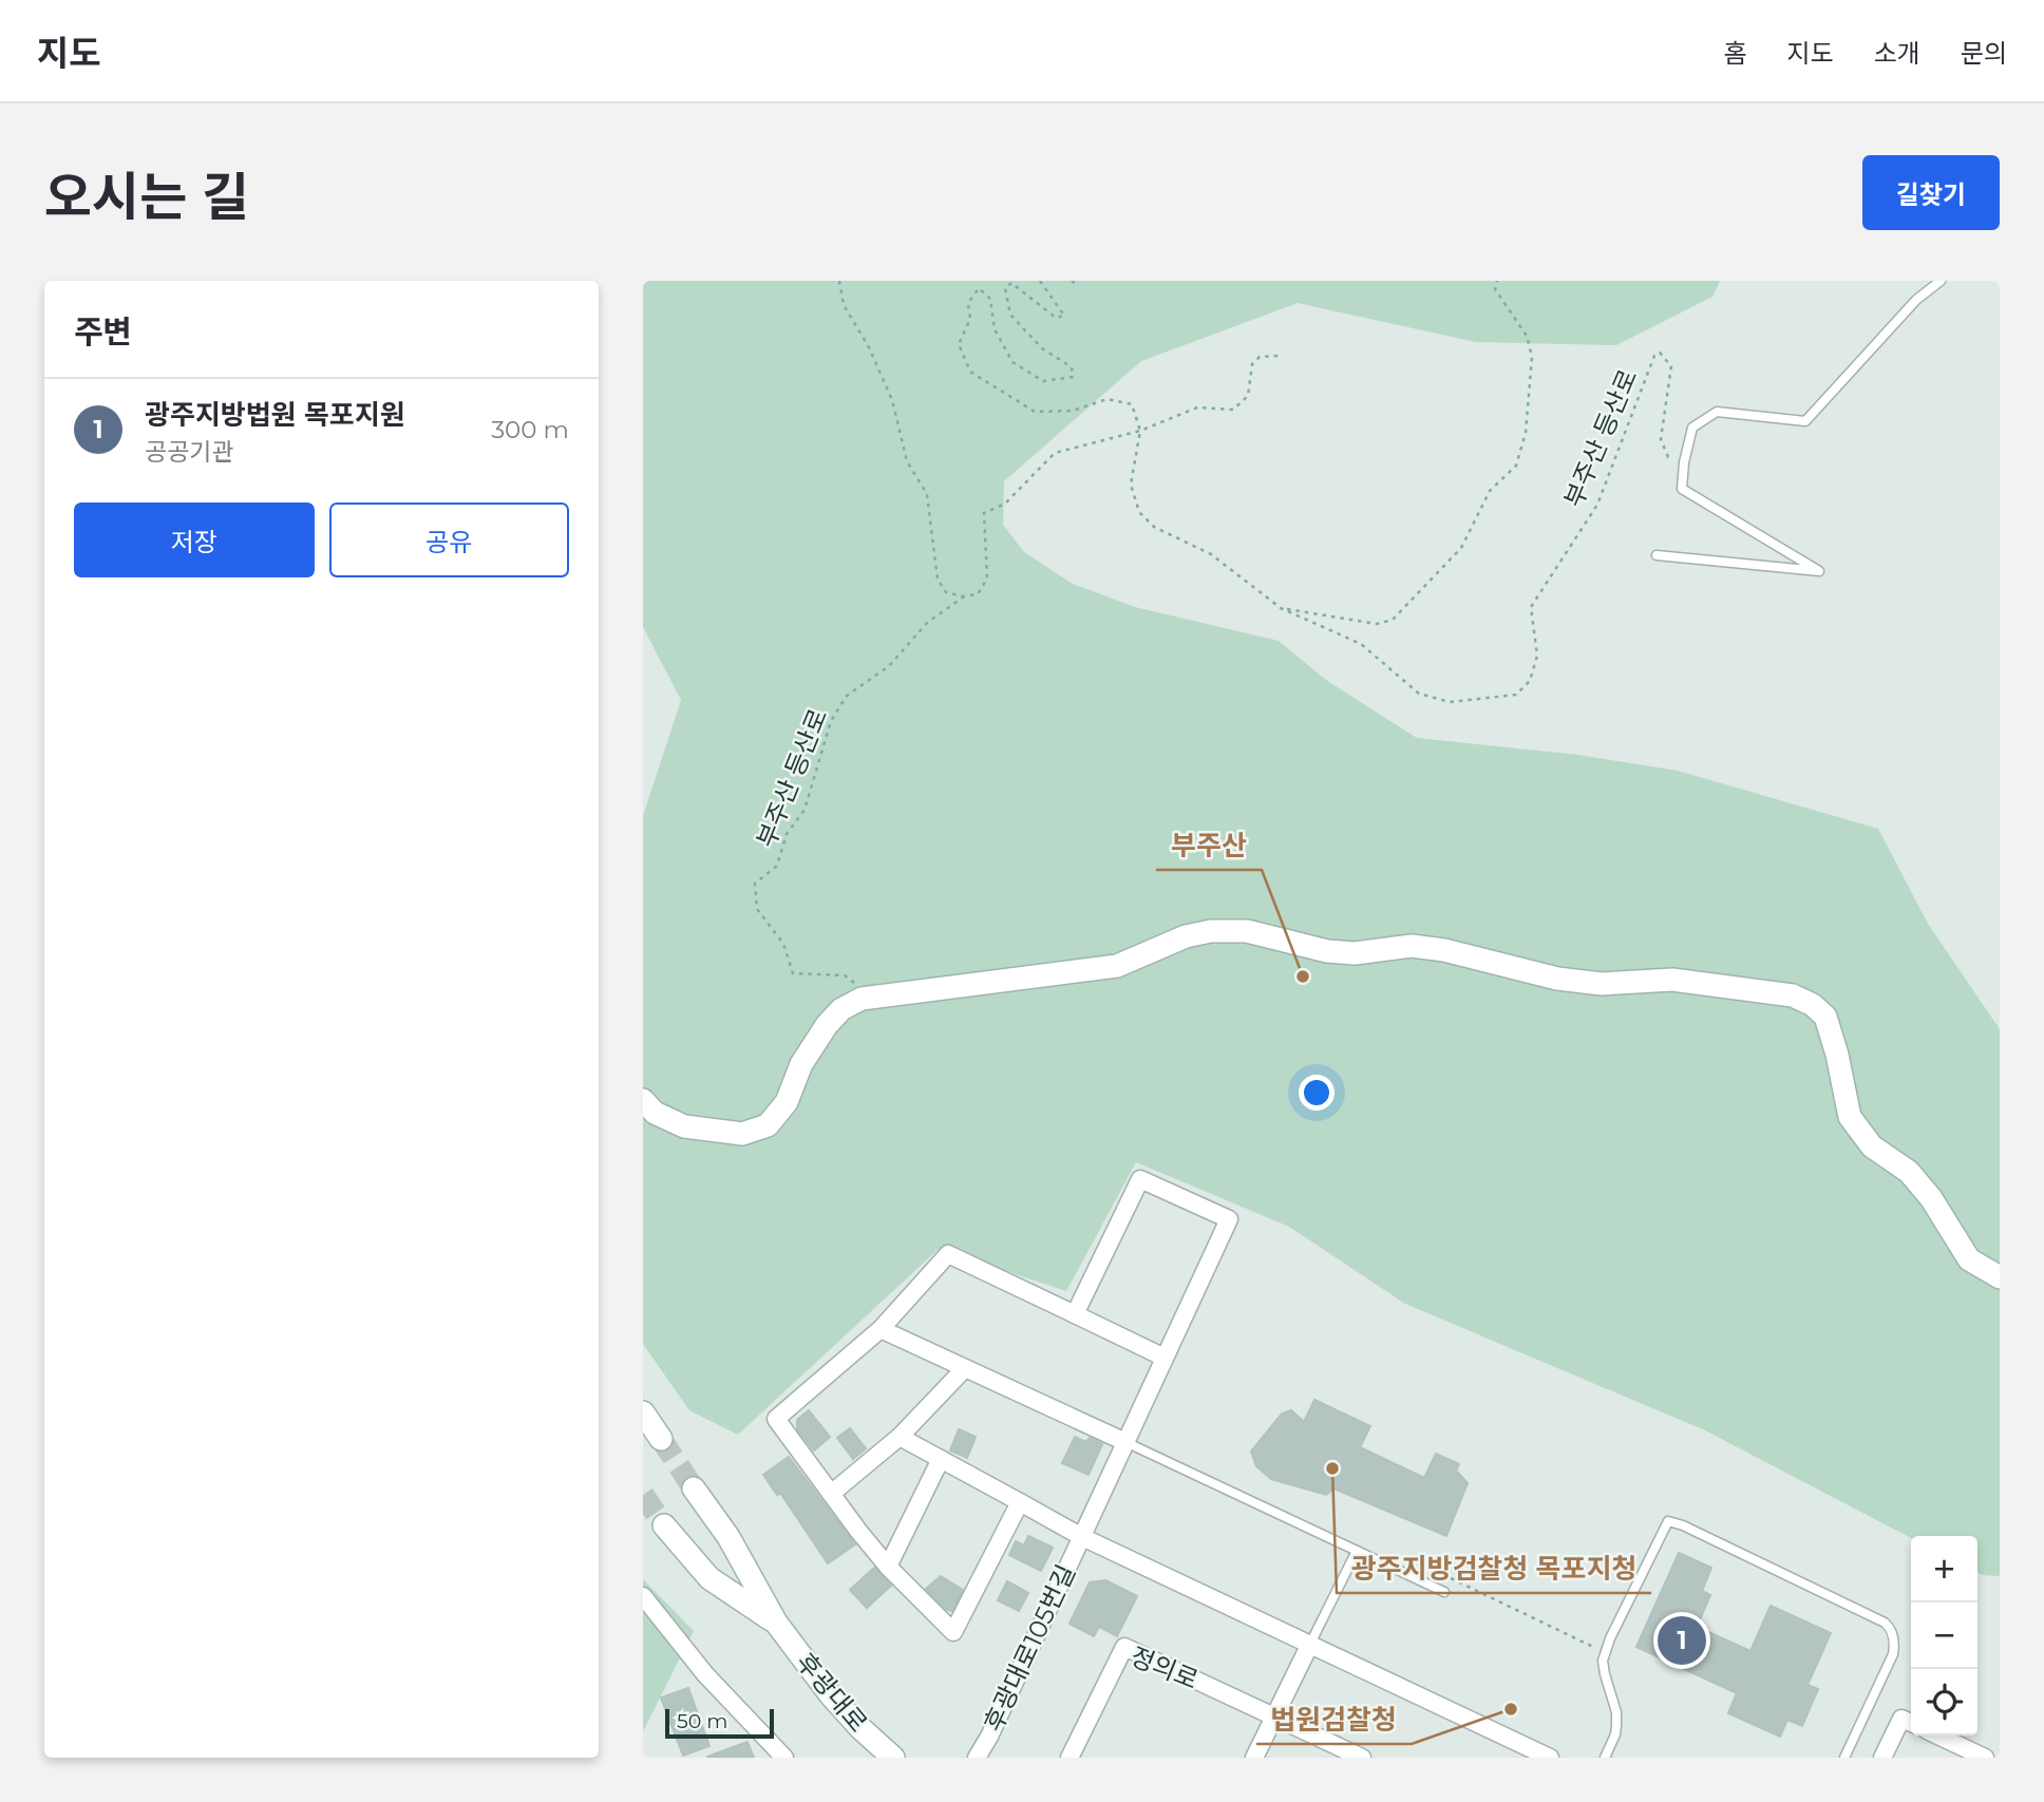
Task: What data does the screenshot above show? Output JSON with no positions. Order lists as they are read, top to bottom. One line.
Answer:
{"streets":{"street":["후광대로105번길","정의로","후광대로"],"path":["부주산 등산로"]},"places":["부주산","광주지방검찰청 목포지청","법원검찰청"],"scale_bar":"50 m","page":{"header":"지도","nav":["홈","지도","소개","문의"],"title":"오시는 길","buttons":["길찾기",["저장","공유"]],"heading":"주변","list":[{"mark":"1","name":"광주지방법원 목포지원","note":"공공기관","value":"300 m"}],"map_buttons":["+","−"],"pins":"1","scale":"50 m"}}
